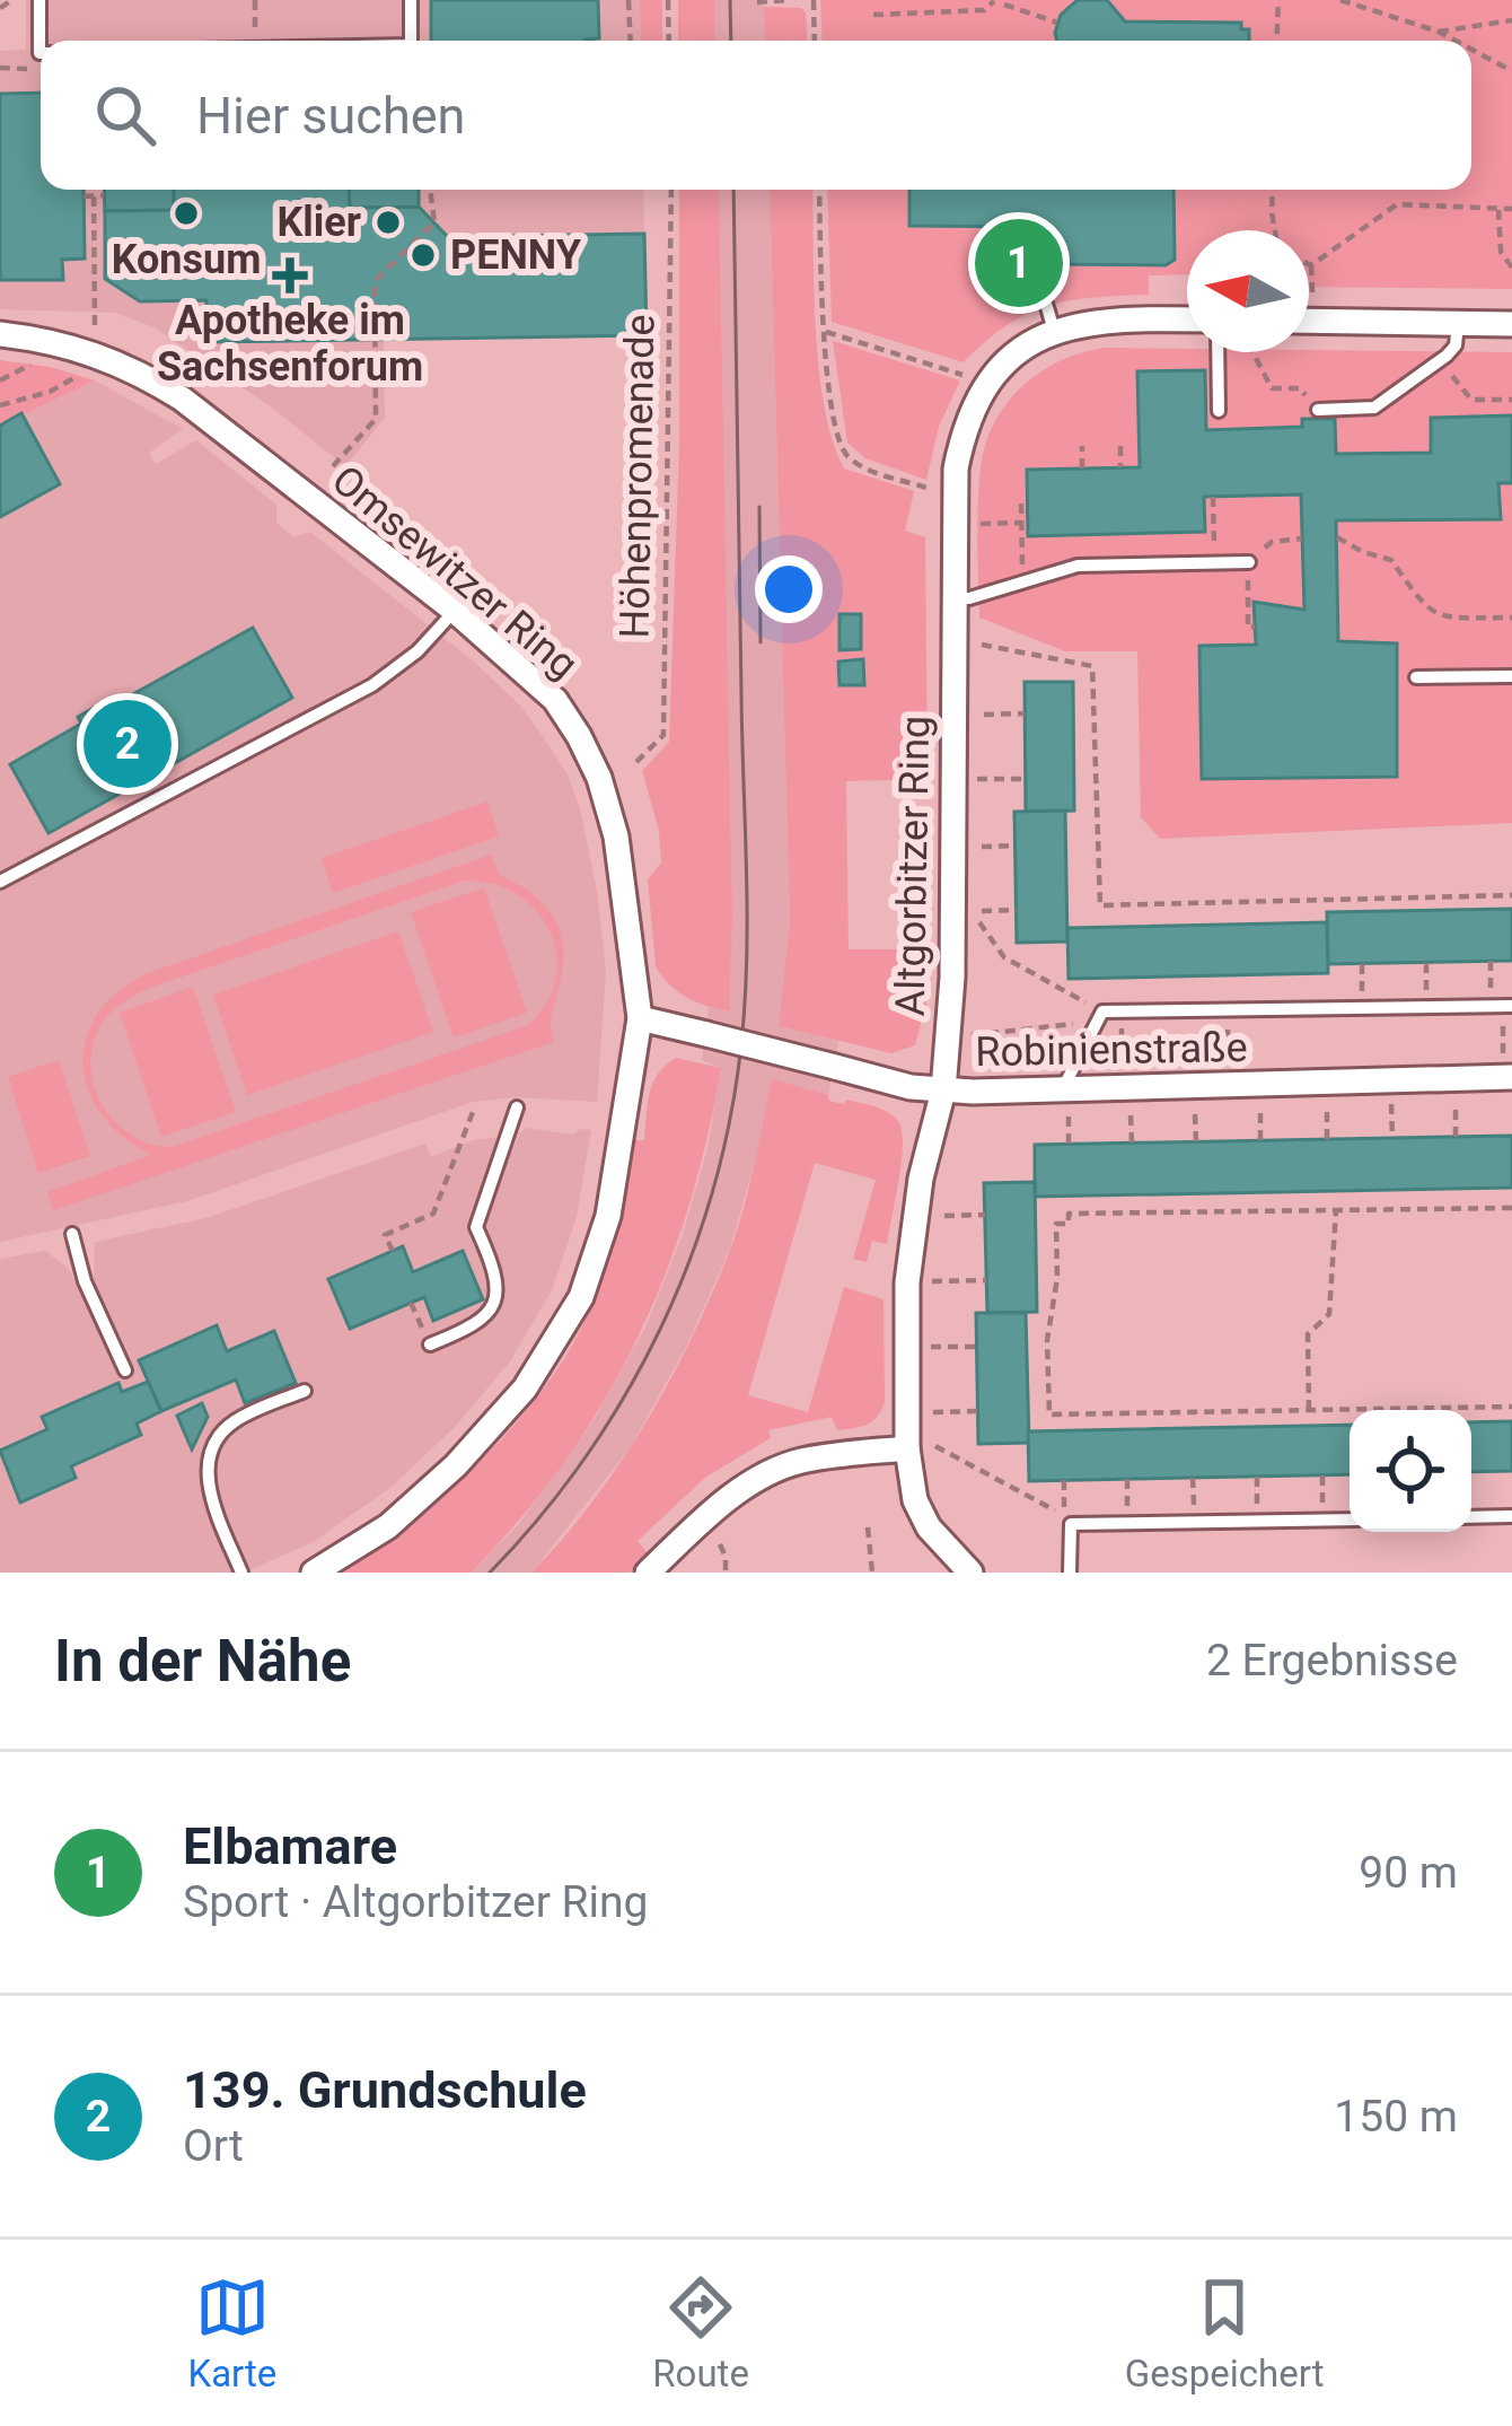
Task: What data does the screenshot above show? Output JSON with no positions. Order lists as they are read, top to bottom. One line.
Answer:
{"streets":{"street":["Omsewitzer Ring","Altgorbitzer Ring","Robinienstraße"],"path":["Höhenpromenade"]},"crossings":[["Omsewitzer Ring","Robinienstraße"],["Altgorbitzer Ring","Robinienstraße"]],"places":{"other":["Konsum","Klier","PENNY"],"health":["Apotheke im Sachsenforum"]},"north":"left","page":{"search":"Hier suchen","pins":["1","2"],"heading":["In der Nähe","2 Ergebnisse"],"list":[{"mark":"1","name":"Elbamare","note":"Sport · Altgorbitzer Ring","value":"90 m"},{"mark":"2","name":"139. Grundschule","note":"Ort","value":"150 m"}],"nav":["Karte","Route","Gespeichert"]}}
